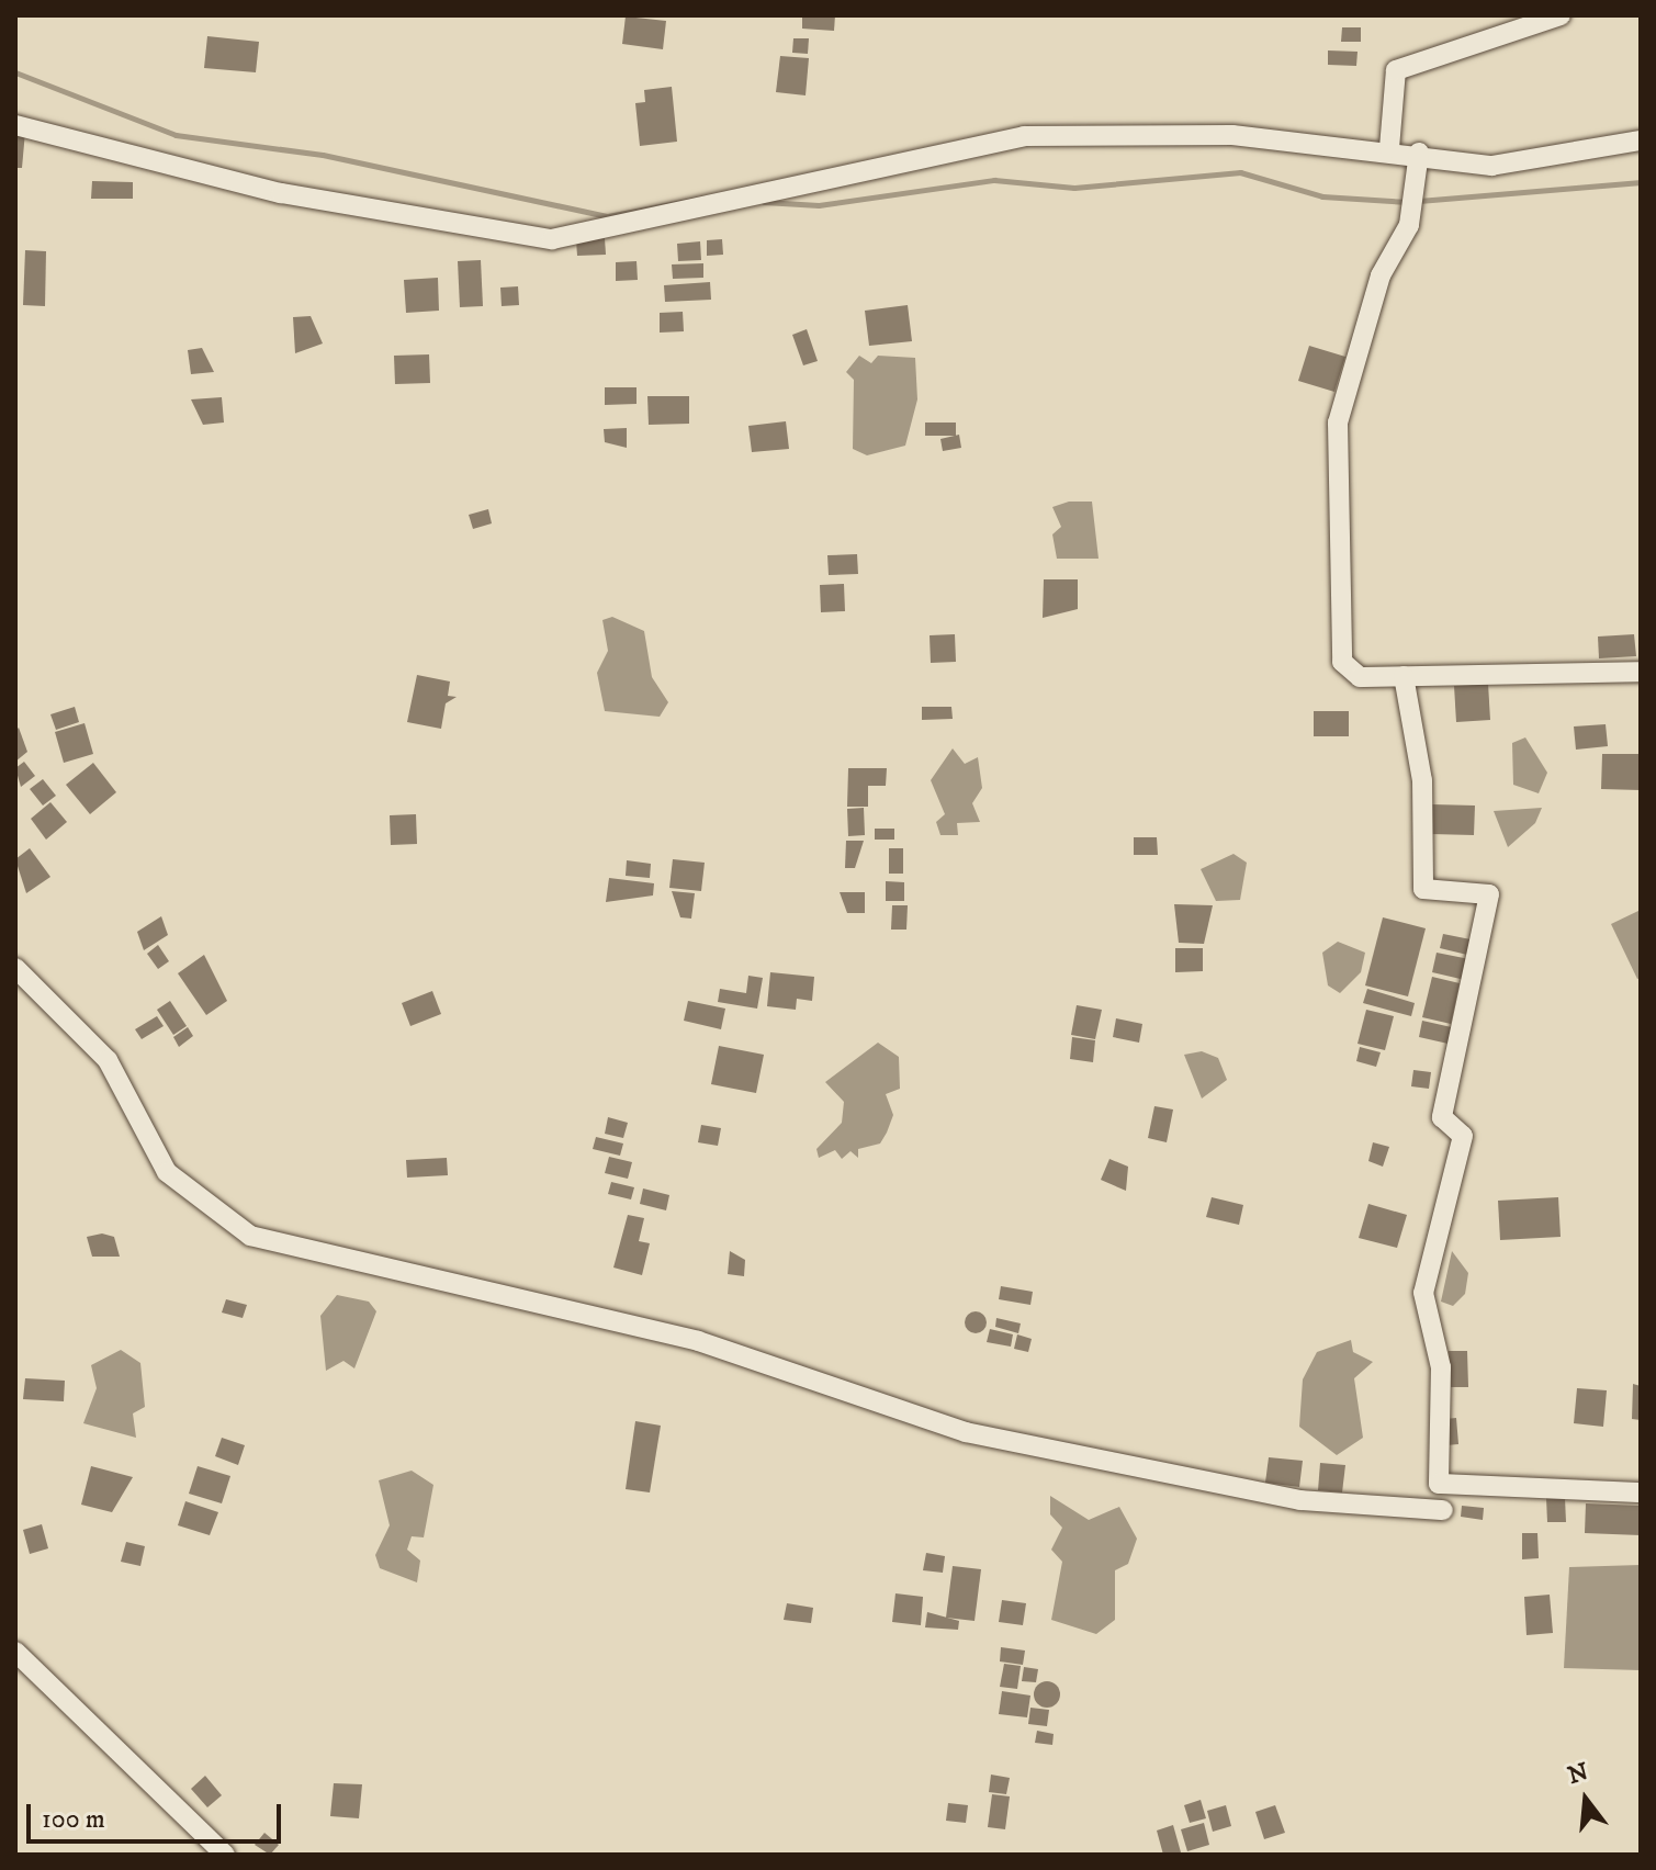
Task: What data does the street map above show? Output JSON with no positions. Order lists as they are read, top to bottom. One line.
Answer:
{"scale_bar":"100 m","north":"top"}
